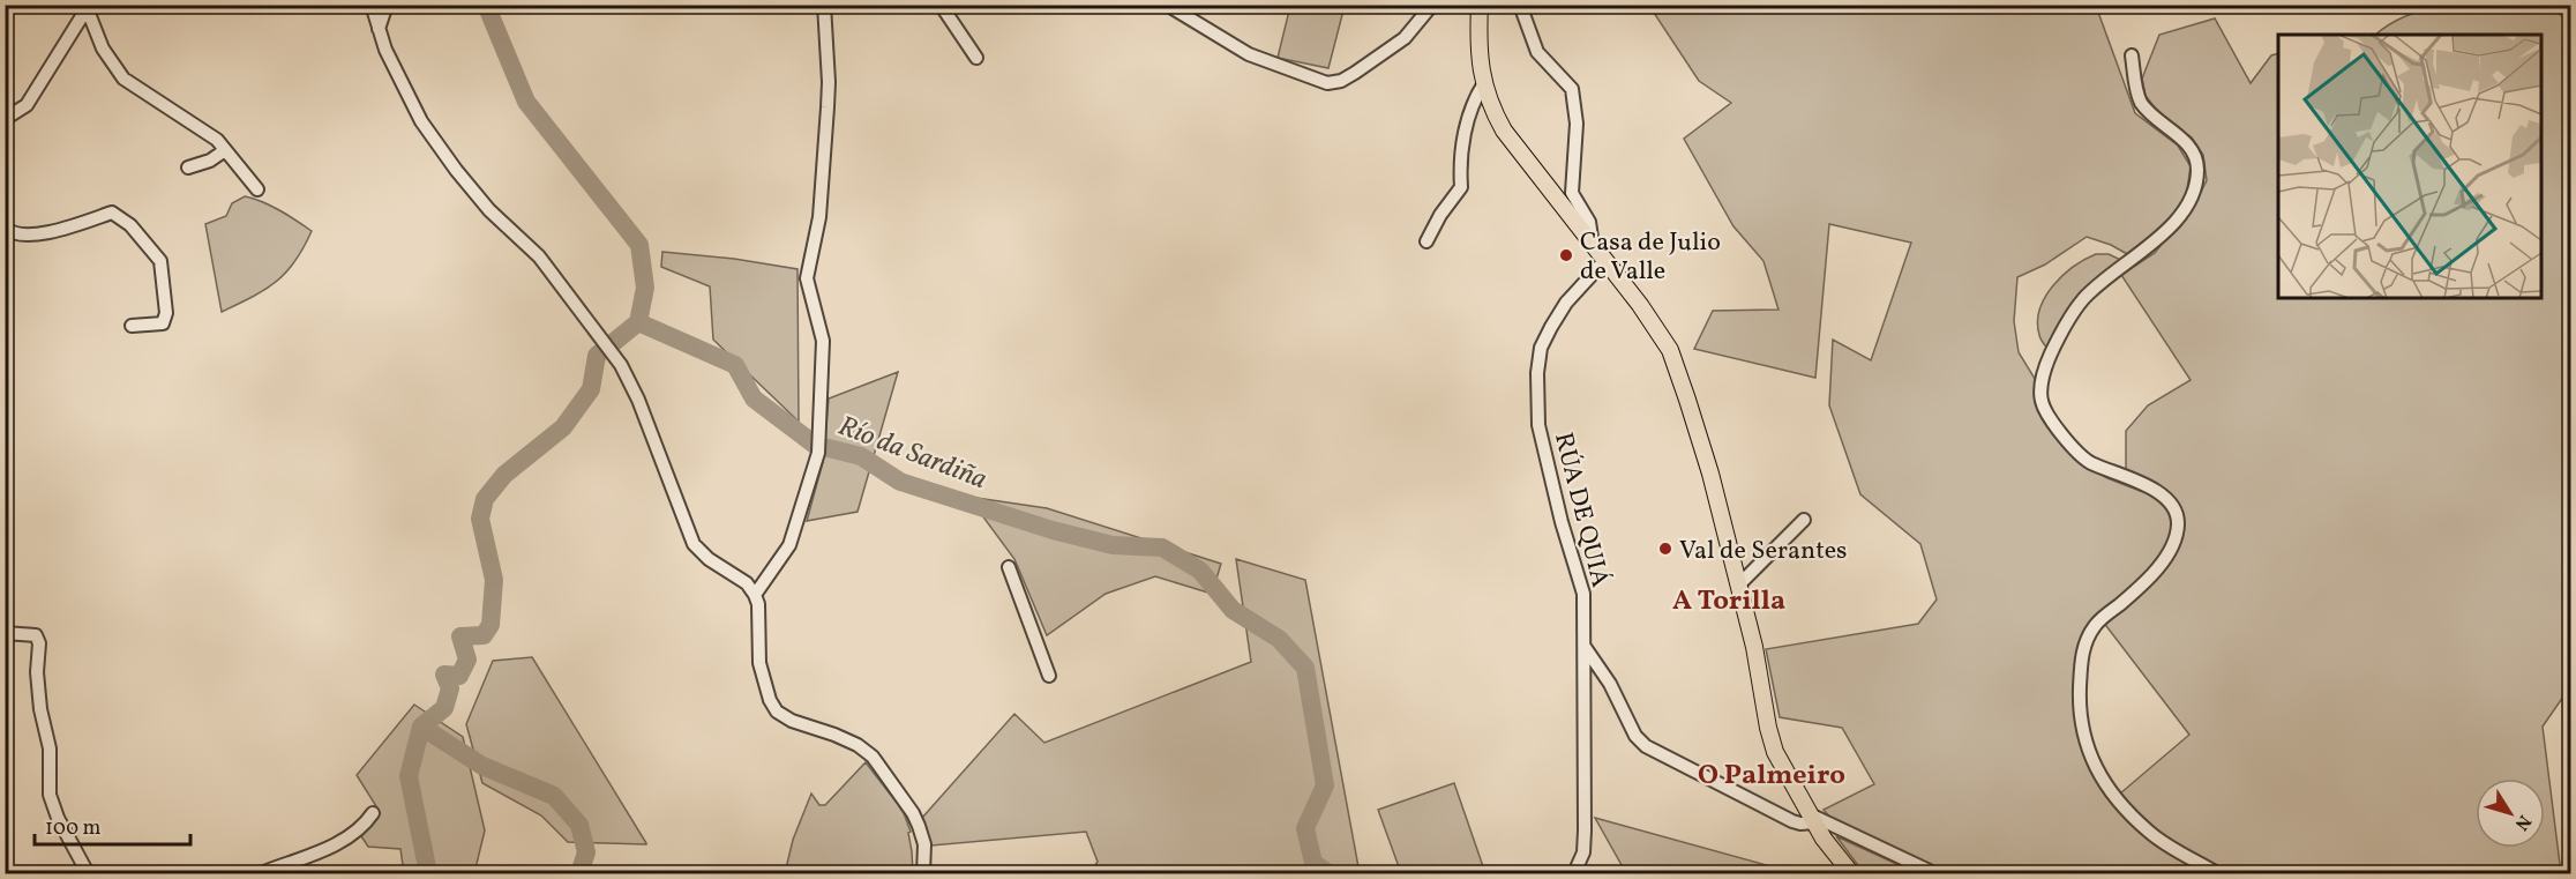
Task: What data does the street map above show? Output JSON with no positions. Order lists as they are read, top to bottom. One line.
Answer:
{"streets":{"street":["RÚA DE QUIÁ"]},"districts":["A Torilla","O Palmeiro"],"water":["Río da Sardiña"],"places":["Casa de Julio de Valle","Val de Serantes"],"scale_bar":"100 m","north":"bottom right"}
